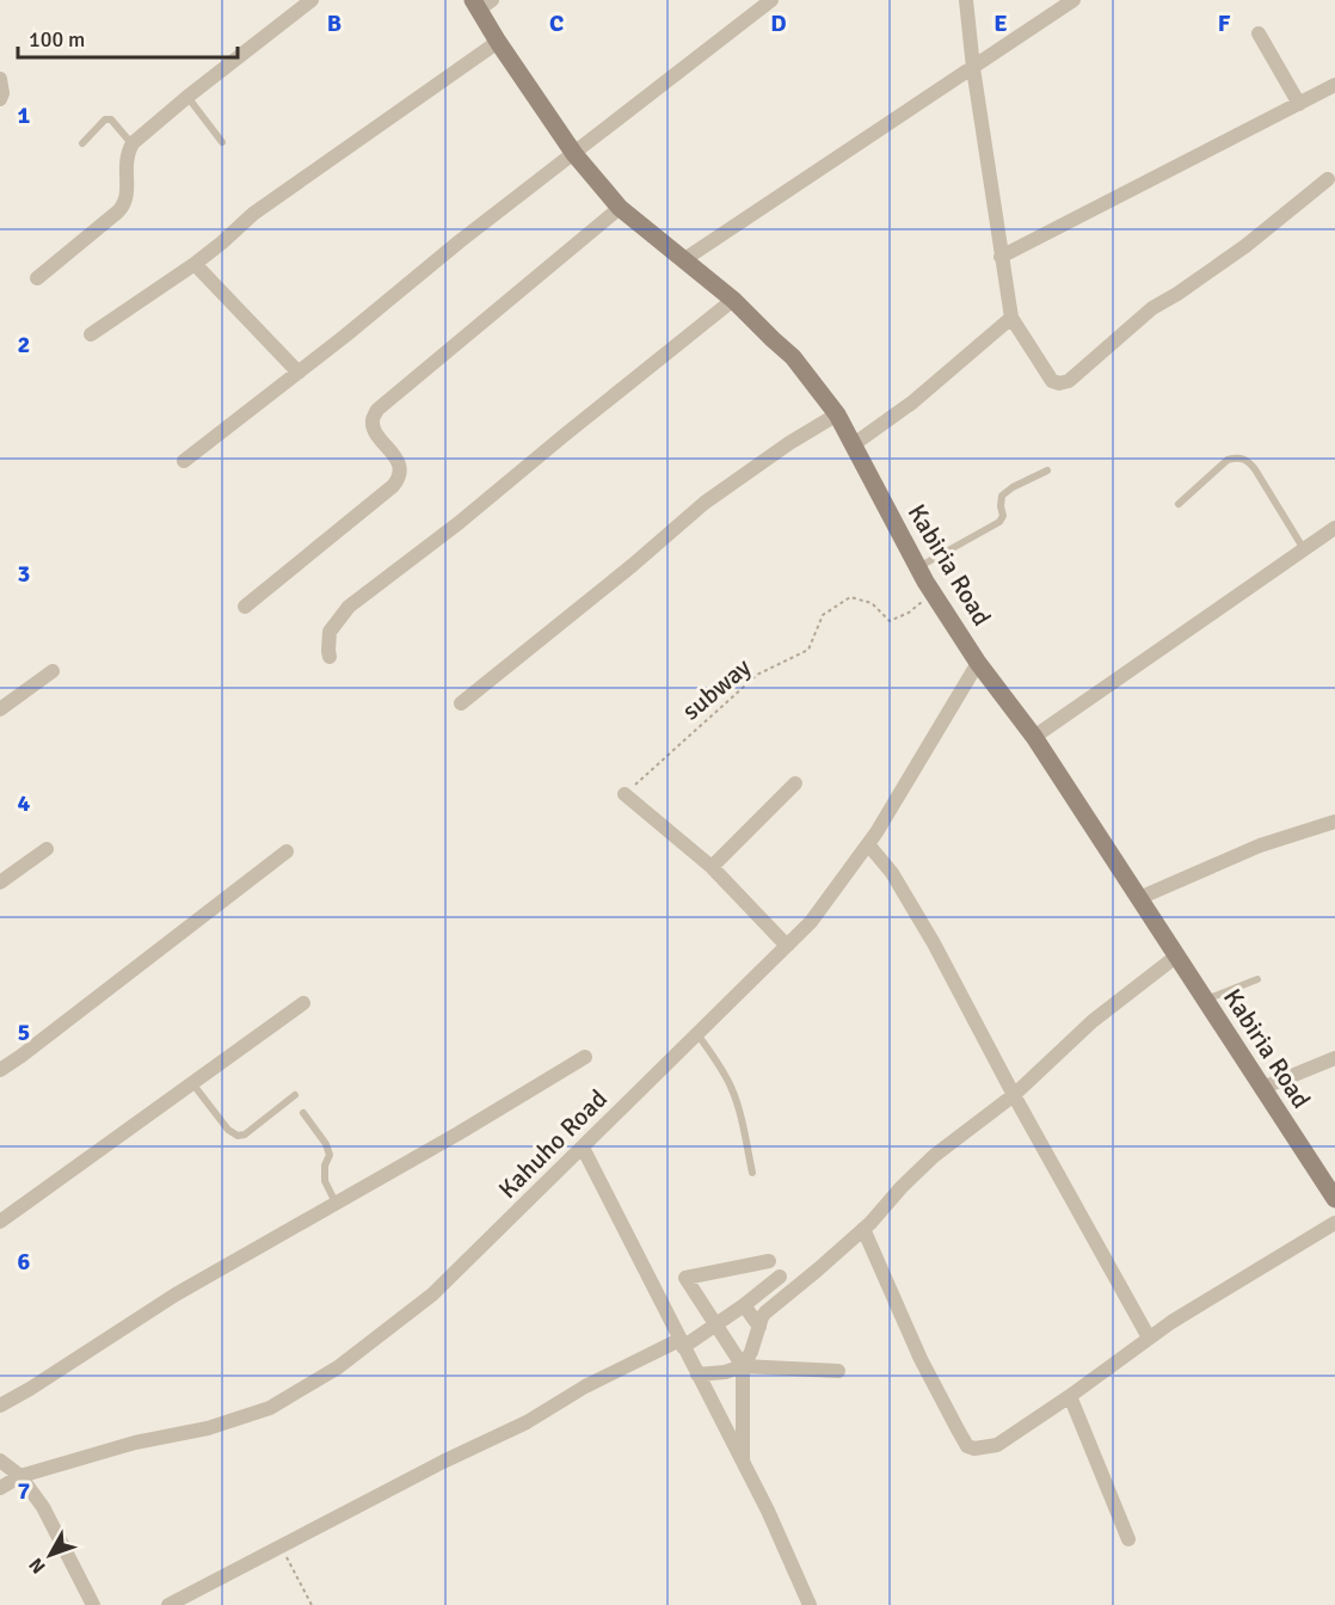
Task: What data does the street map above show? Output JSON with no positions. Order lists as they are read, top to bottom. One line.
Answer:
{"streets":{"main road":["Kabiria Road"],"street":["Kahuho Road"],"path":["subway"]},"crossings":[["Kabiria Road","subway"],["Kabiria Road","Kahuho Road"]],"scale_bar":"100 m","north":"bottom left","grid":{"columns":["B","C","D","E","F"],"rows":["1","2","3","4","5","6","7"]}}
